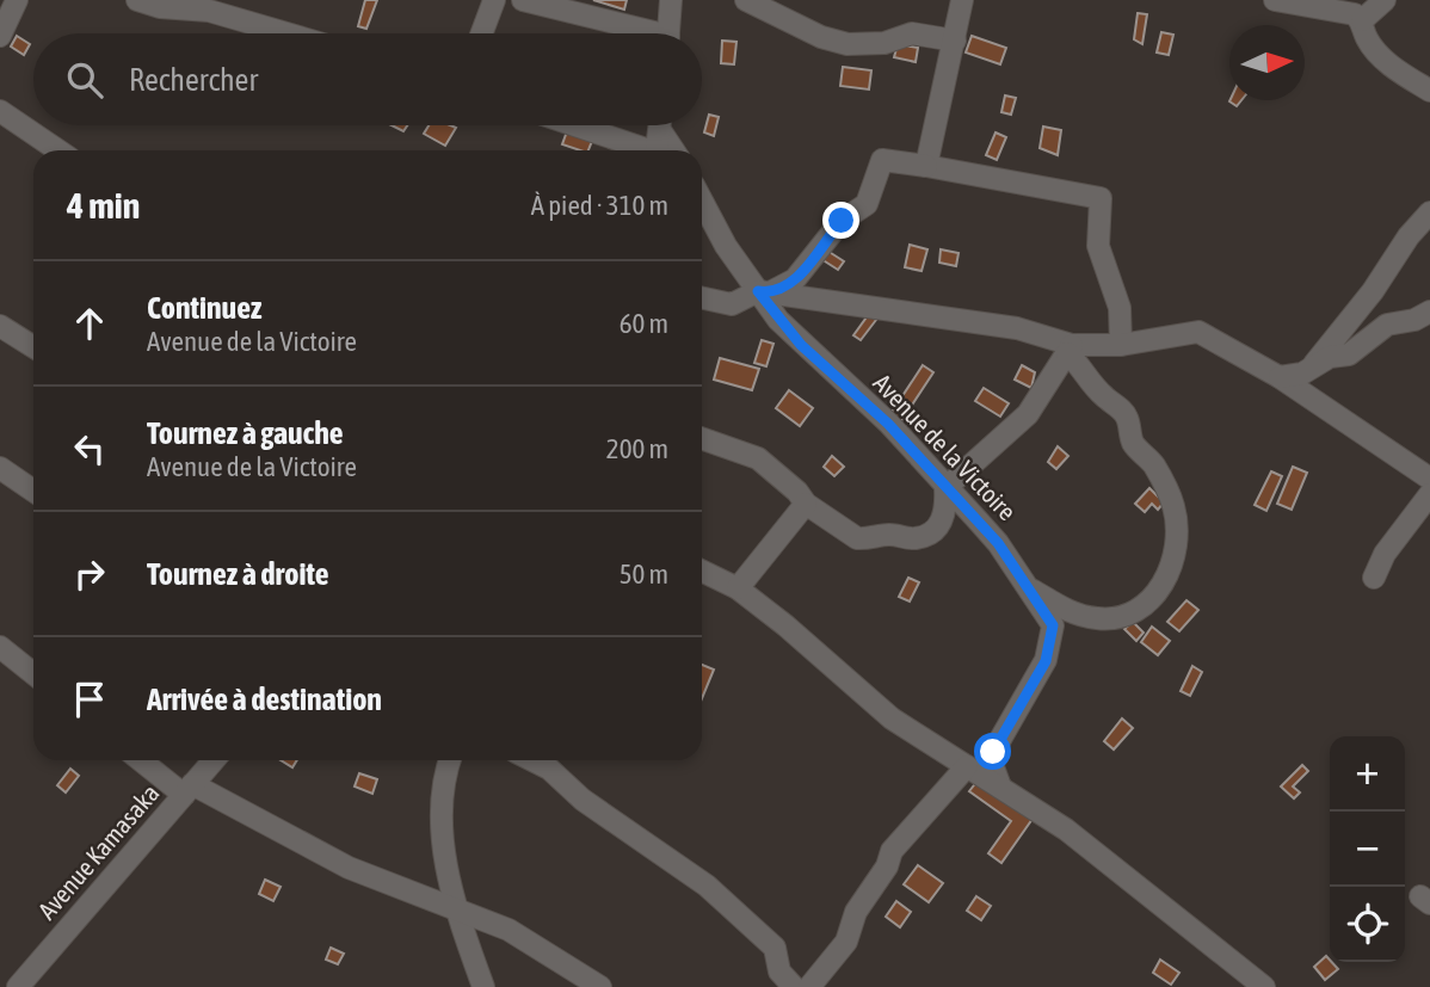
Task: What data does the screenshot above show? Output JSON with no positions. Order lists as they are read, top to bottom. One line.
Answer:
{"streets":{"street":["Avenue de la Victoire","Avenue Kamasaka"]},"north":"right","page":{"search":"Rechercher","heading":["4 min","À pied · 310 m"],"list":[["Continuez","Avenue de la Victoire","60 m"],["Tournez à gauche","Avenue de la Victoire","200 m"],["Tournez à droite","50 m"],"Arrivée à destination"],"map_buttons":["+","−"]}}
